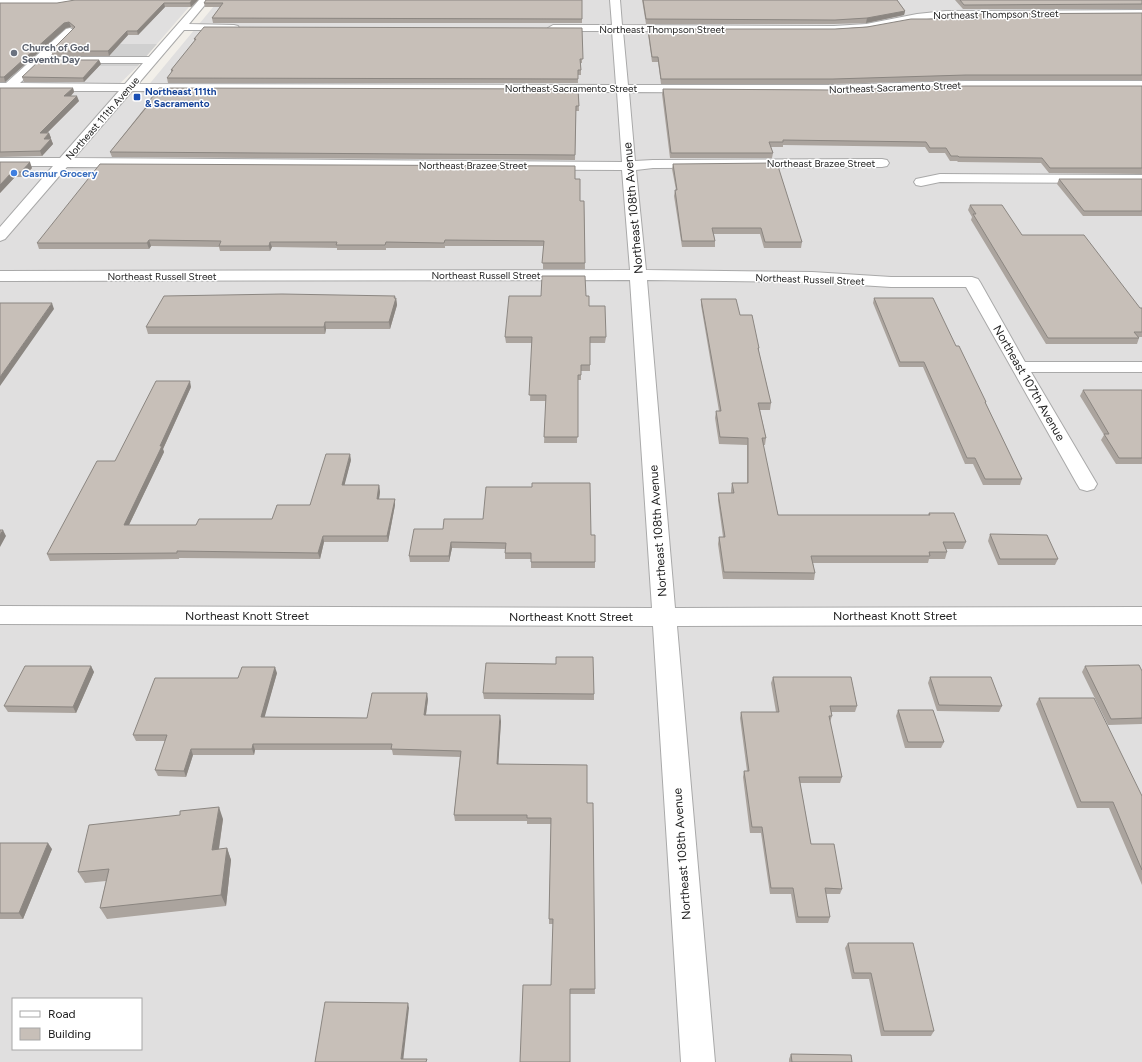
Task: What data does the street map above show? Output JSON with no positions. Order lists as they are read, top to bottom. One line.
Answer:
{"streets":{"street":["Northeast Thompson Street","Northeast Sacramento Street","Northeast 111th Avenue","Northeast Brazee Street","Northeast 108th Avenue","Northeast Russell Street","Northeast 107th Avenue","Northeast Knott Street"]},"crossings":[["Northeast Thompson Street","Northeast 108th Avenue"],["Northeast Sacramento Street","Northeast 111th Avenue"],["Northeast Sacramento Street","Northeast 108th Avenue"],["Northeast 111th Avenue","Northeast Brazee Street"],["Northeast Brazee Street","Northeast 108th Avenue"],["Northeast 108th Avenue","Northeast Russell Street"],["Northeast 108th Avenue","Northeast Knott Street"],["Northeast Russell Street","Northeast 107th Avenue"]],"places":{"other":["Church of God Seventh Day","Casmur Grocery"],"transit":["Northeast 111th & Sacramento"]},"legend":["Road","Building"]}
